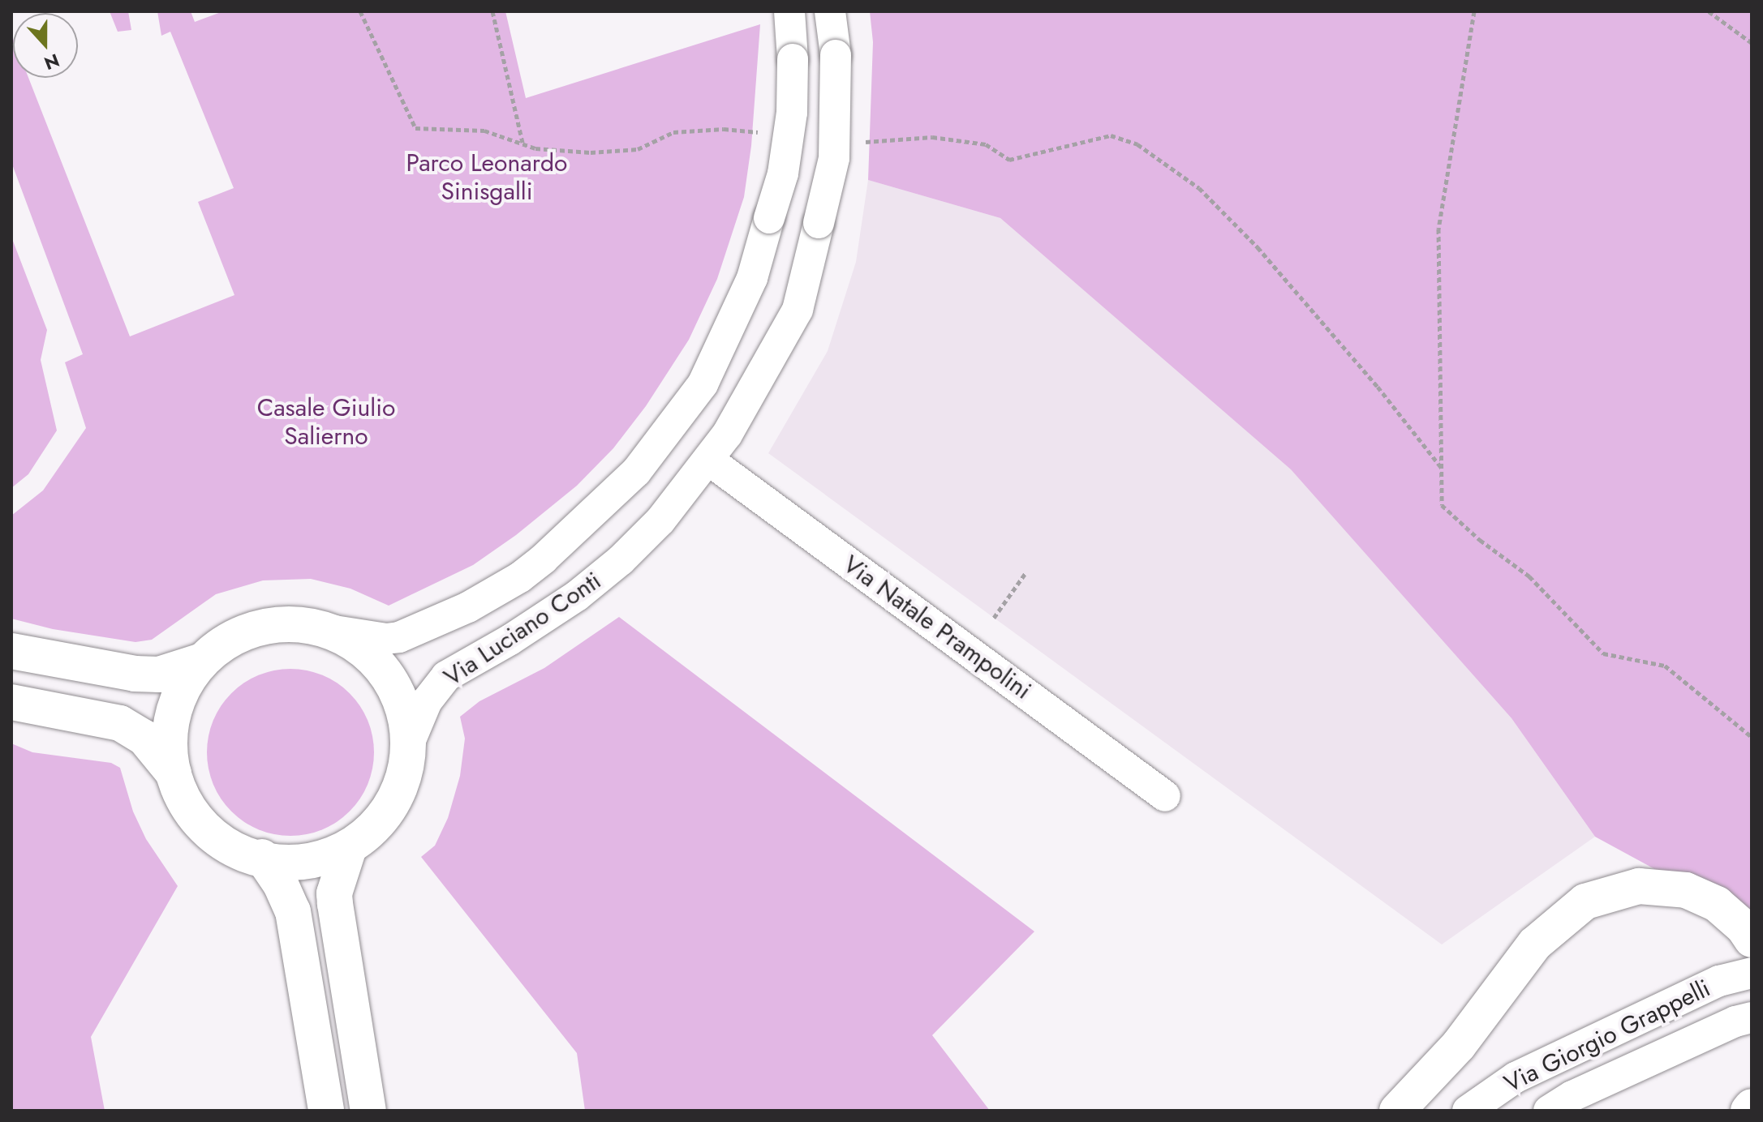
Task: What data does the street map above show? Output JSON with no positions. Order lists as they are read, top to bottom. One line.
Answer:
{"streets":{"street":["Via Natale Prampolini","Via Luciano Conti","Via Giorgio Grappelli"]},"crossings":[["Via Natale Prampolini","Via Luciano Conti"]],"parks":["Parco Leonardo Sinisgalli","Casale Giulio Salierno"],"north":"bottom"}
